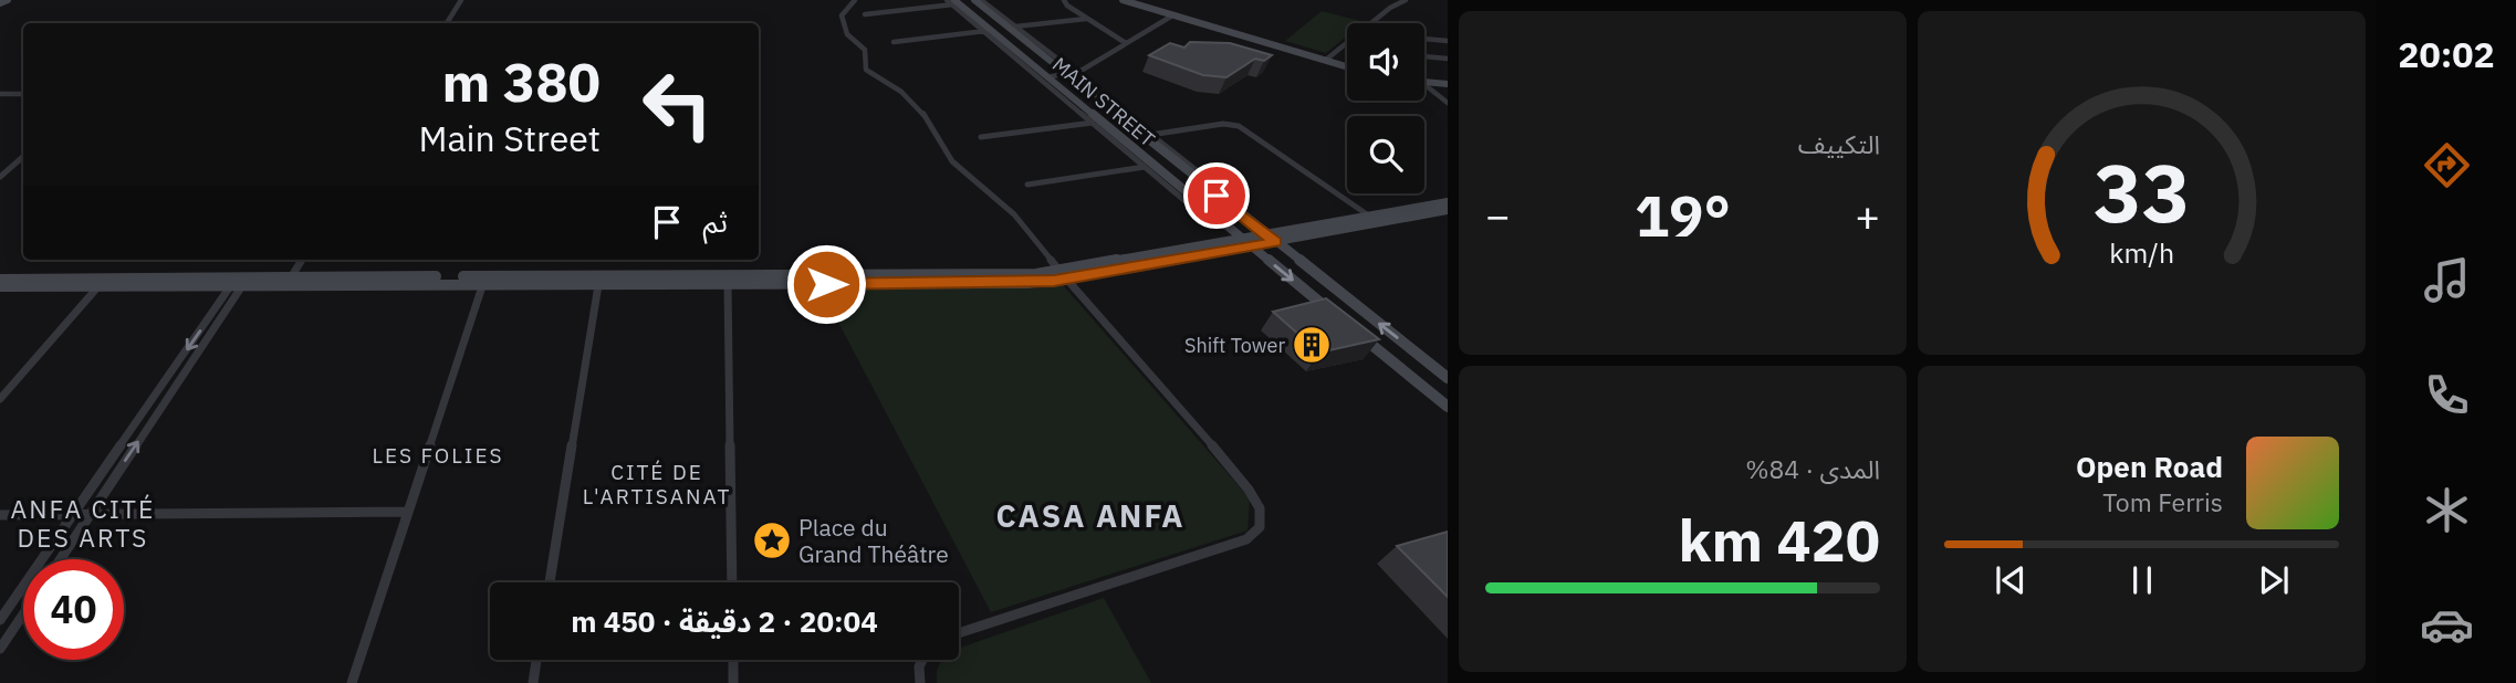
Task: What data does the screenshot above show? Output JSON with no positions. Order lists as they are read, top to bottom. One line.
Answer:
{"streets":{"street":["MAIN STREET"]},"districts":["LES FOLIES","CITÉ DE L'ARTISANAT","ANFA CITÉ DES ARTS","CASA ANFA"],"places":{"building":["Shift Tower"],"place":["Place du Grand Théâtre"]},"page":{"tabs":"20:02","tile":["التكييف",["المدى · 84%","420 km"]],"turn":["380 m","Main Street"],"heat":["−","19°","+"],"then":"ثم","song":["Open Road","Tom Ferris"],"limit":"40","trip":"20:04 · 2 دقيقة · 450 m","gauge":["33","km/h"]}}
